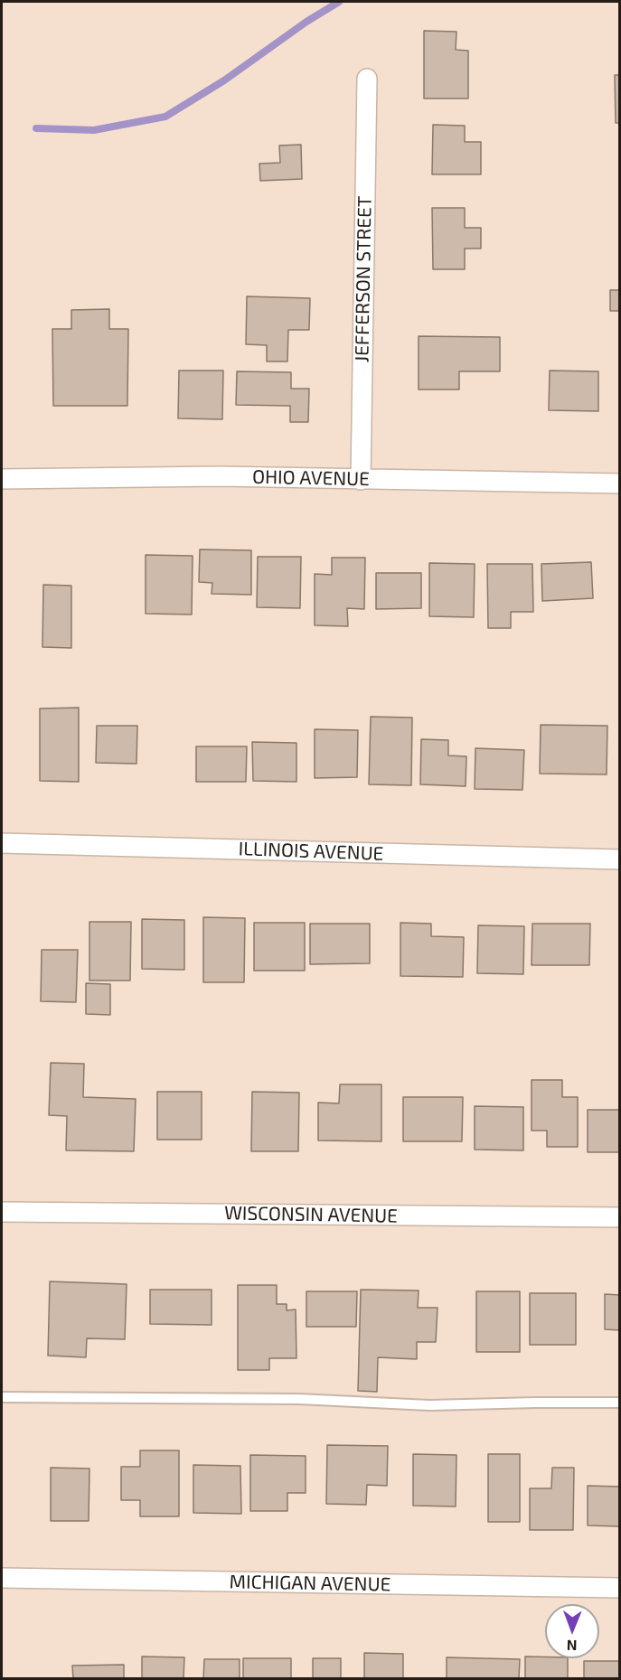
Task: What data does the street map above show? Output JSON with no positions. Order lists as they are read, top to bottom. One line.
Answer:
{"streets":{"street":["JEFFERSON STREET","OHIO AVENUE","ILLINOIS AVENUE","WISCONSIN AVENUE","MICHIGAN AVENUE"]},"crossings":[["JEFFERSON STREET","OHIO AVENUE"]],"north":"bottom"}
